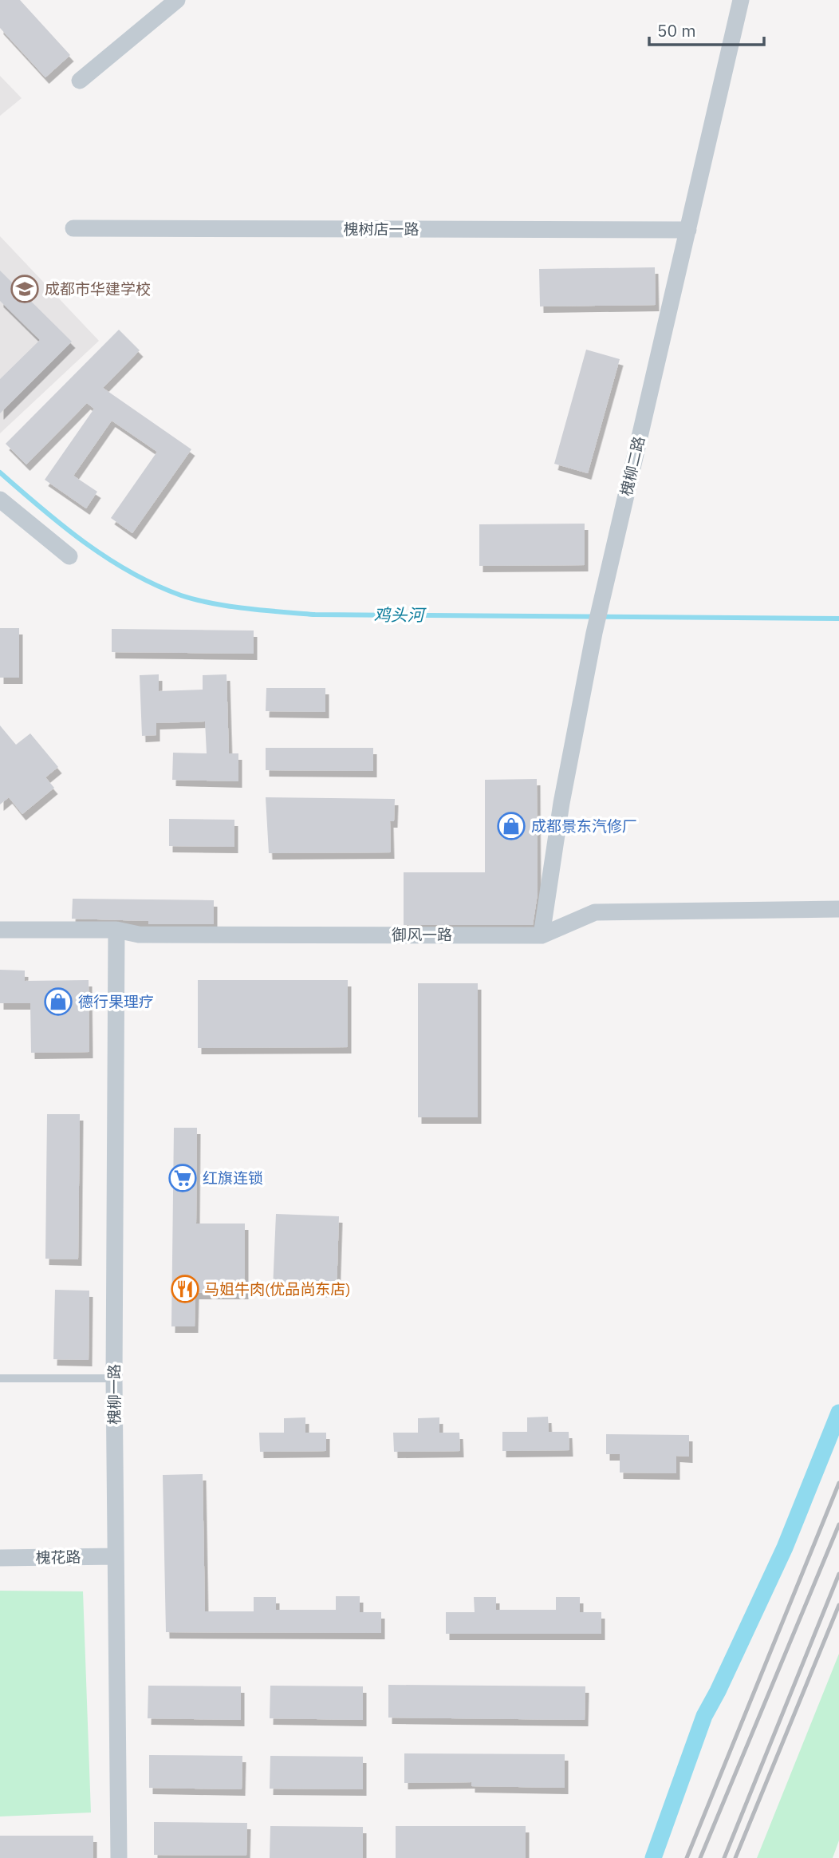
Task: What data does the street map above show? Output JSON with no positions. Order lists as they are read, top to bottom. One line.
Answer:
{"streets":{"street":["槐树店一路","槐柳二路","御风一路","槐柳一路","槐花路"]},"crossings":[["槐树店一路","槐柳二路"],["槐柳二路","御风一路"],["御风一路","槐柳一路"],["槐柳一路","槐花路"]],"water":["鸡头河"],"places":{"school or university":["成都市华建学校"],"shop":["成都景东汽修厂","德行果理疗"],"supermarket":["红旗连锁"],"restaurant":["马姐牛肉(优品尚东店)"]},"scale_bar":"50 m"}
